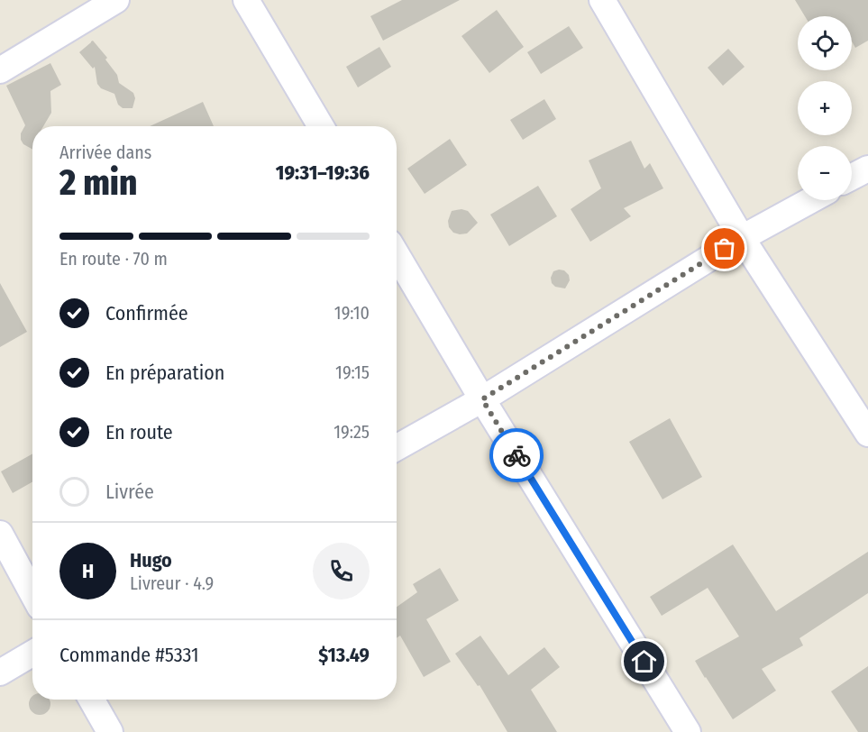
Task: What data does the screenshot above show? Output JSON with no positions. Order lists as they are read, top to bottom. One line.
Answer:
{"page":{"map_buttons":["+","−"],"heading":["2 min","Arrivée dans","19:31–19:36"],"panel":["Hugo","Livreur · 4.9","Commande #5331","$13.49"],"bar":"En route · 70 m","list":[["Confirmée","19:10"],["En préparation","19:15"],["En route","19:25"],"Livrée"],"round":"H"}}
